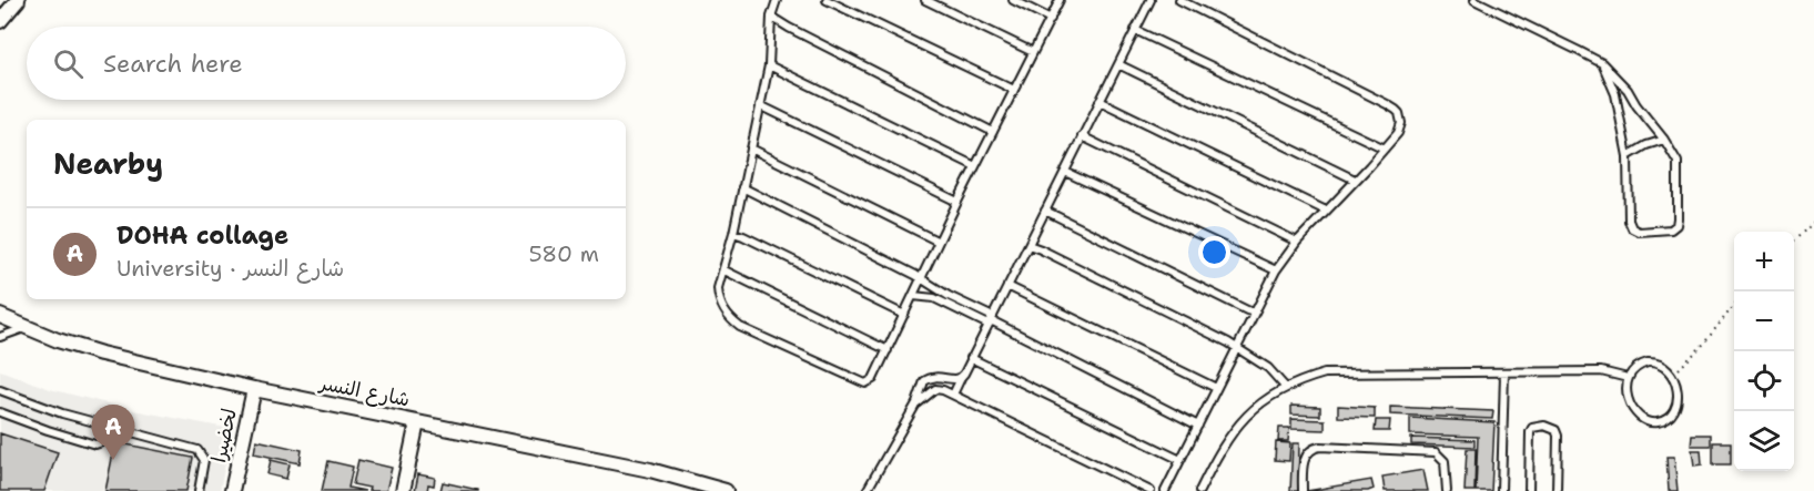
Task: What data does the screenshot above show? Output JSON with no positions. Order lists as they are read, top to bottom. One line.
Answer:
{"streets":{"street":["شارع النسر","لخضيرا"]},"crossings":[["شارع النسر","لخضيرا"]],"page":{"search":"Search here","heading":"Nearby","list":[{"mark":"A","name":"DOHA collage","note":"University · شارع النسر","value":"580 m"}],"map_buttons":["+","−"],"pins":"A"}}
